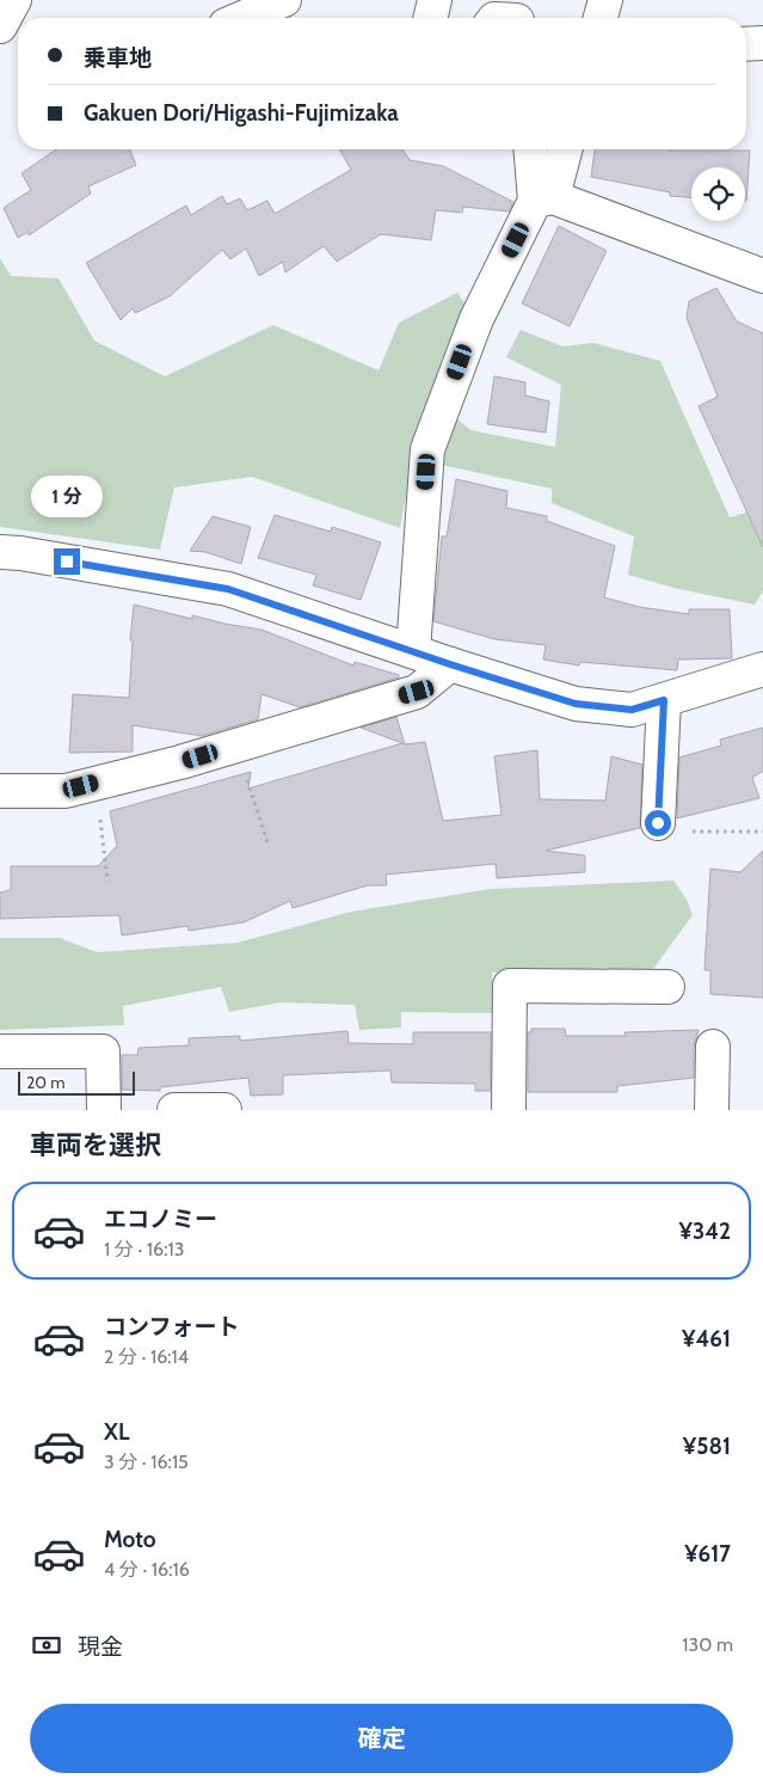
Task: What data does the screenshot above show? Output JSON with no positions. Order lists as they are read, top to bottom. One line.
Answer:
{"scale_bar":"20 m","page":{"banner":["乗車地","Gakuen Dori/Higashi-Fujimizaka"],"bubble":"1 分","scale":"20 m","heading":"車両を選択","list":[{"name":"エコノミー","note":"1 分 · 16:13","value":"¥342"},{"name":"コンフォート","note":"2 分 · 16:14","value":"¥461"},{"name":"XL","note":"3 分 · 16:15","value":"¥581"},{"name":"Moto","note":"4 分 · 16:16","value":"¥617"}],"pay":["現金","130 m"],"buttons":"確定"}}
